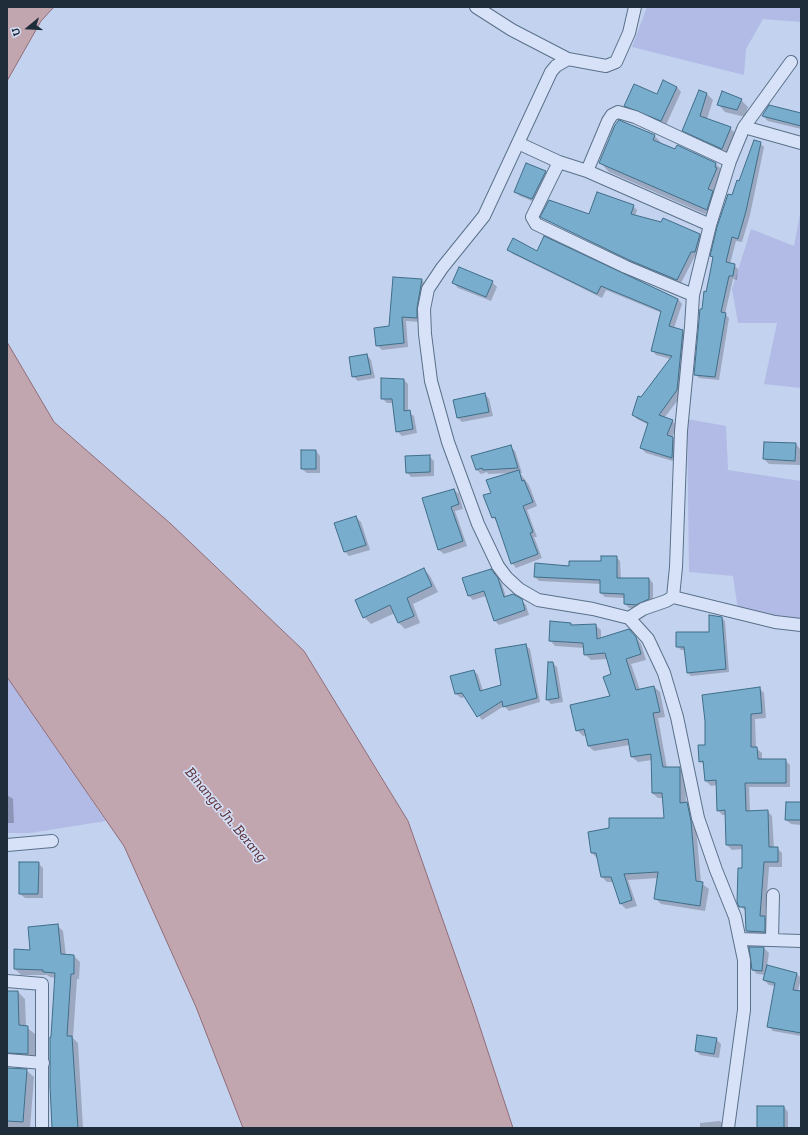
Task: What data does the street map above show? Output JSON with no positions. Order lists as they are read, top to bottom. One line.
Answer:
{"water":["Binanga Jn. Berang"],"north":"left"}
